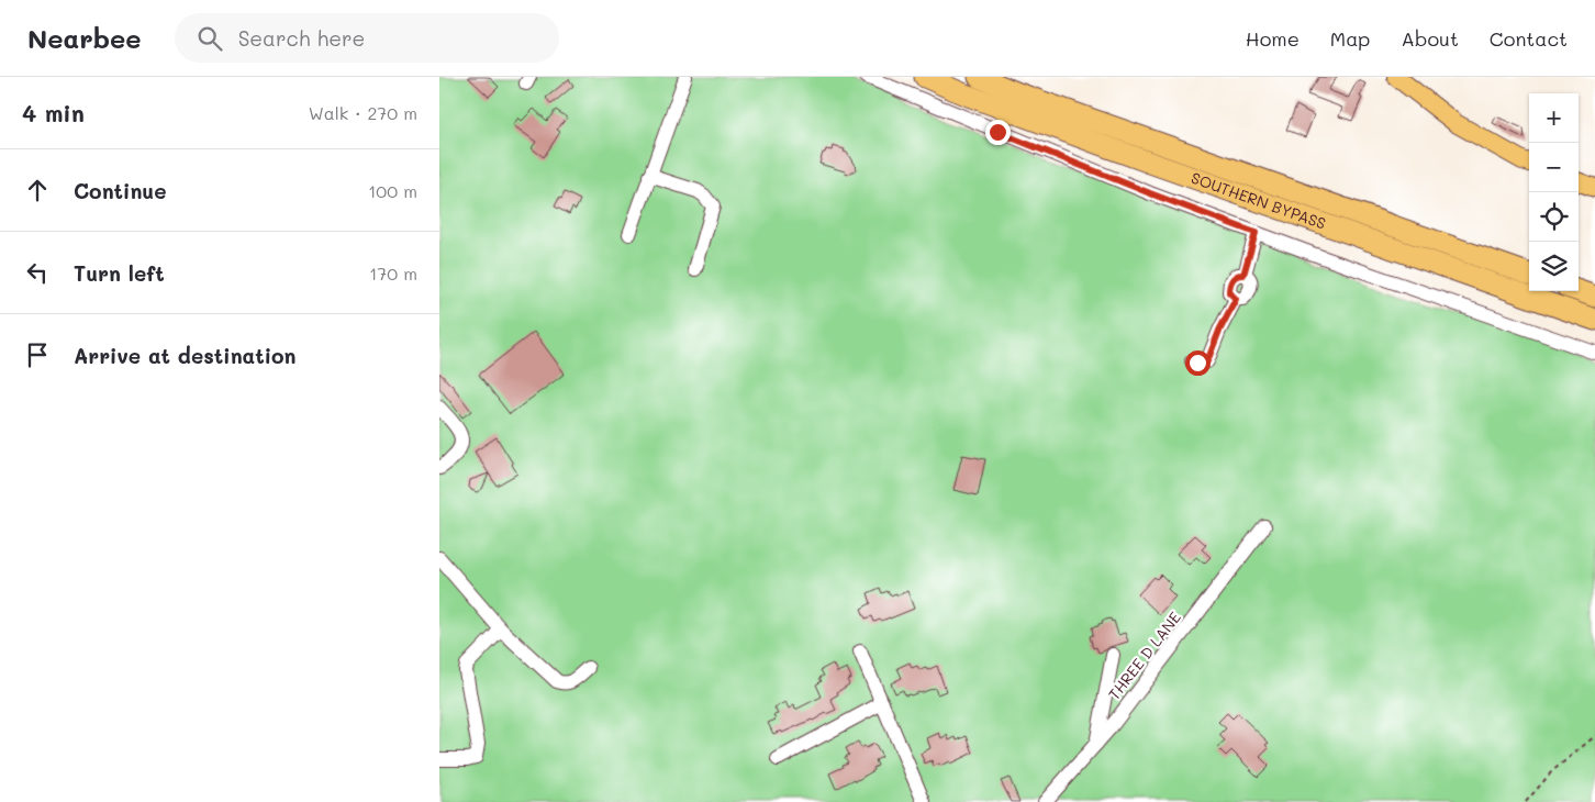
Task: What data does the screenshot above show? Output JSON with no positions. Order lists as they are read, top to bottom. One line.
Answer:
{"streets":{"highway":["SOUTHERN BYPASS"],"street":["THREE D LANE"]},"page":{"header":"Nearbee","search":"Search here","nav":["Home","Map","About","Contact"],"heading":["4 min","Walk · 270 m"],"map_buttons":["+","−"],"list":[["Continue","100 m"],["Turn left","170 m"],"Arrive at destination"]}}
